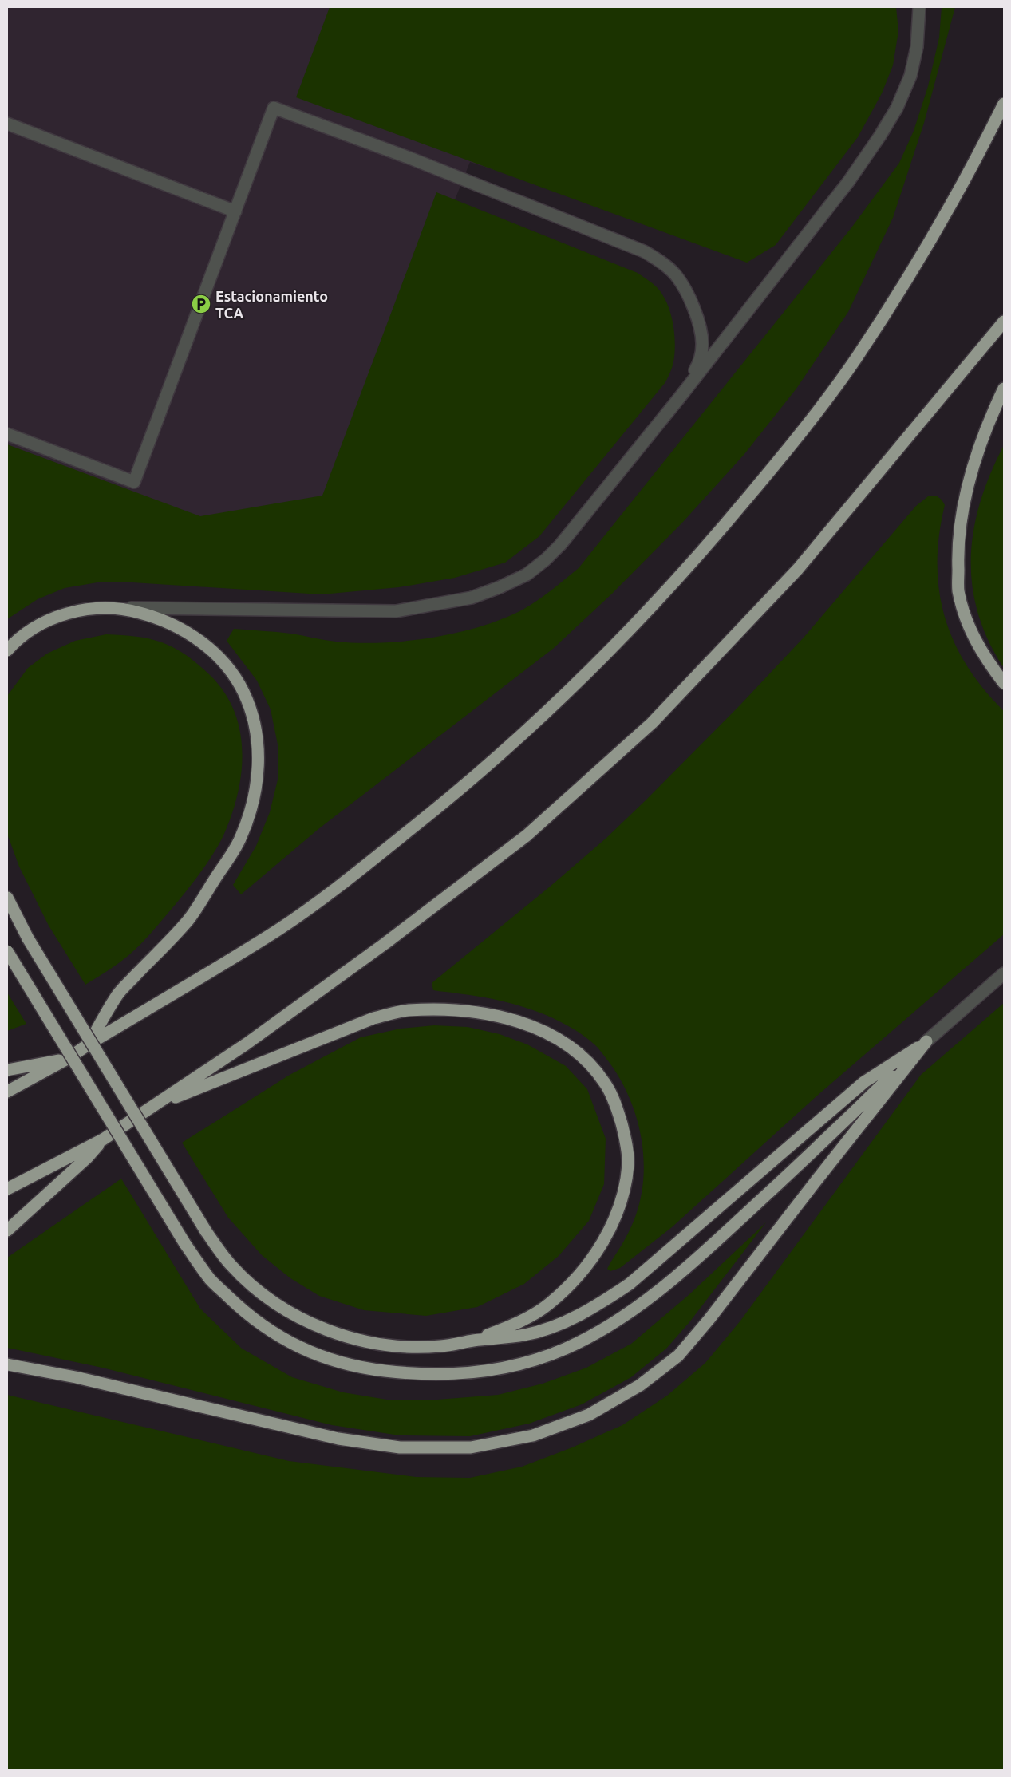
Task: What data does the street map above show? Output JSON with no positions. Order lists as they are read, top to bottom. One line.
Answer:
{"places":{"parking":["Estacionamiento TCA"]}}
